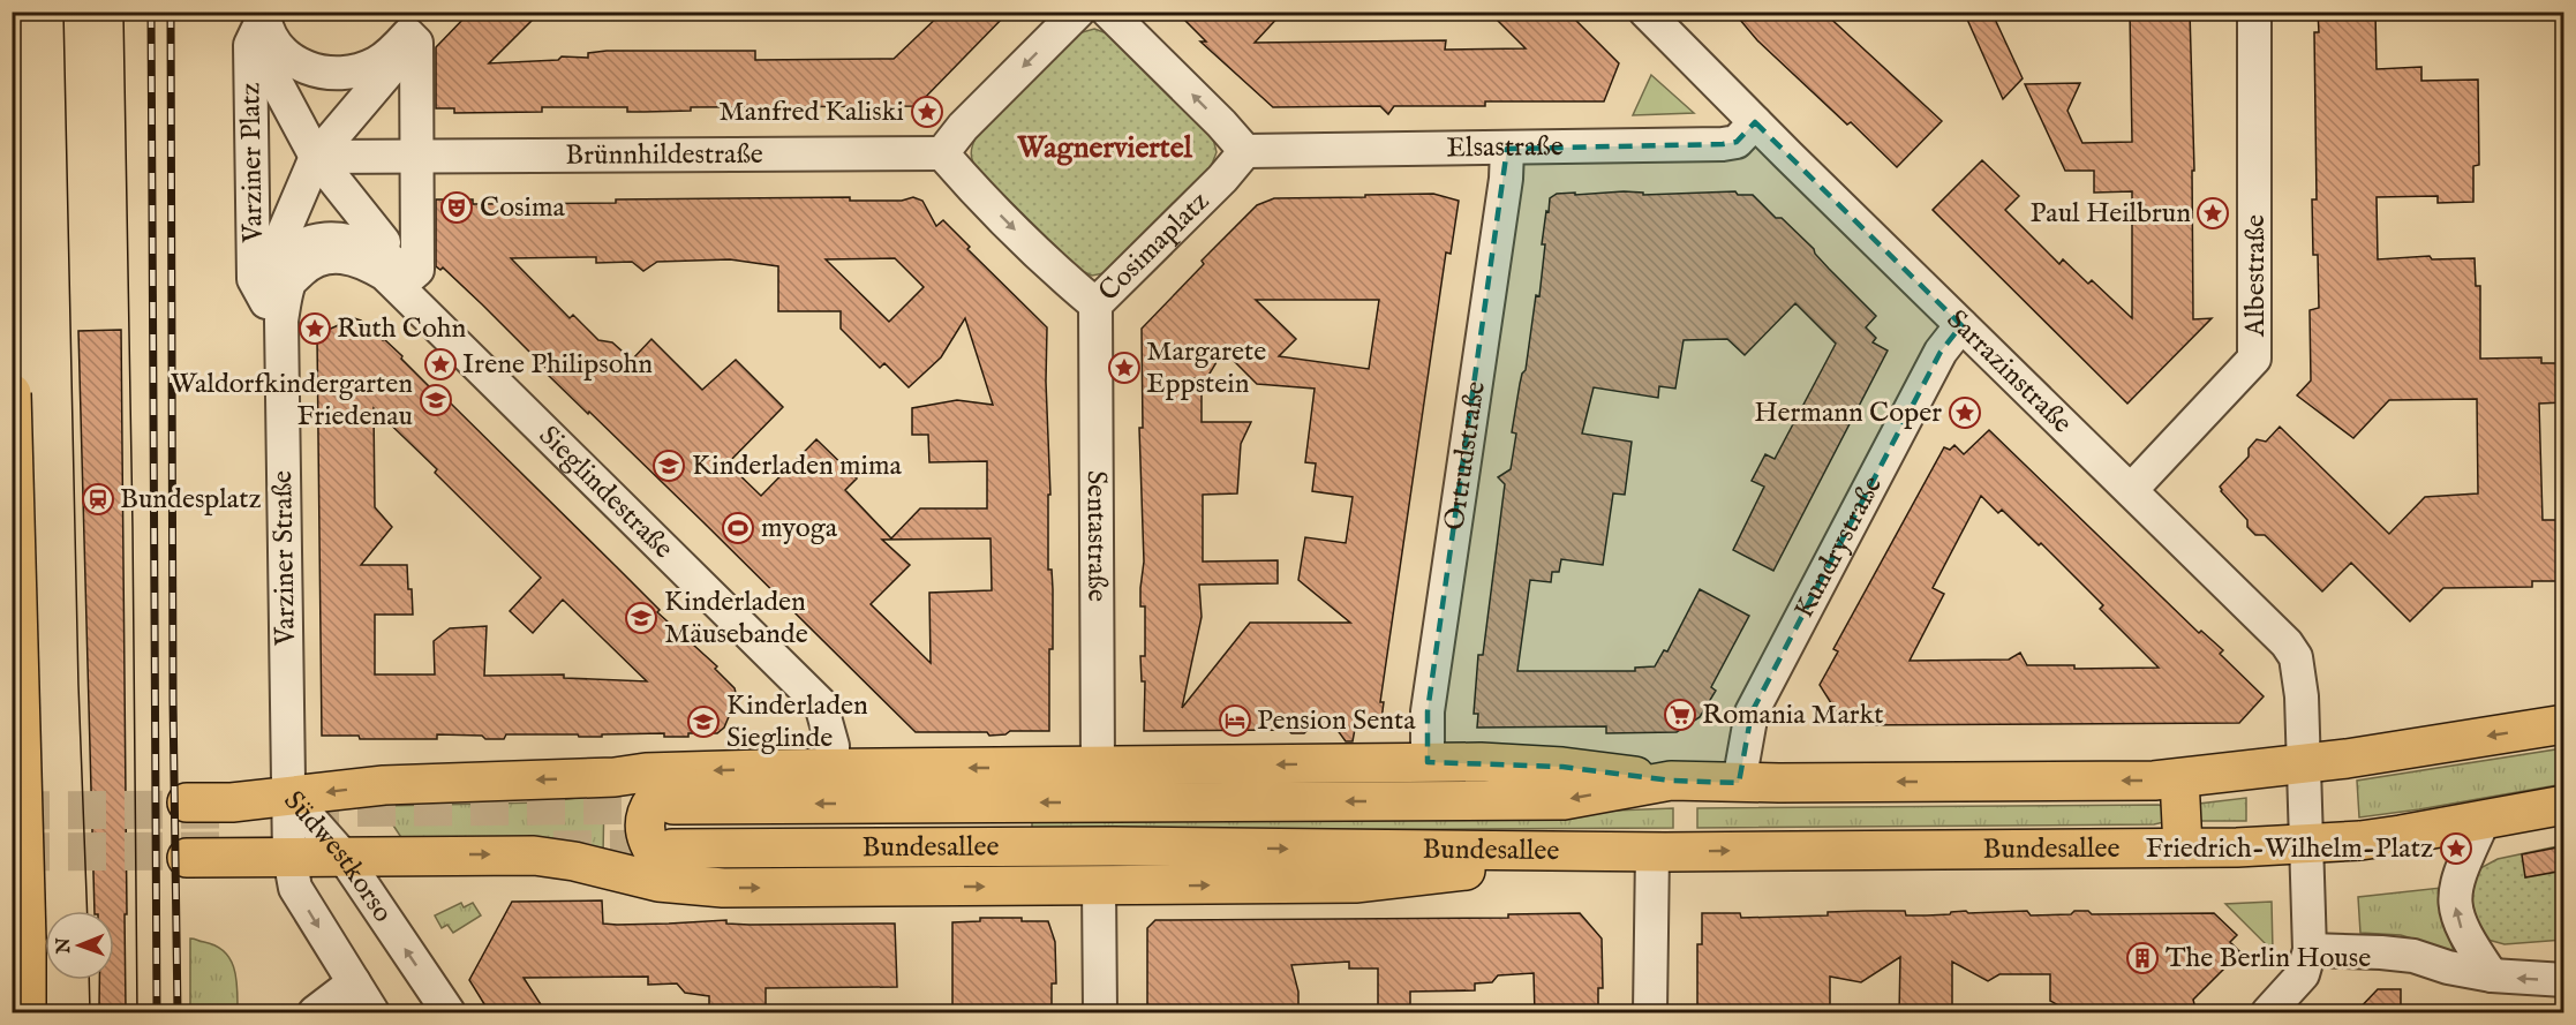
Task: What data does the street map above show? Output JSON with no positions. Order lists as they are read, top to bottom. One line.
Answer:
{"streets":{"main road":["Bundesallee"],"street":["Elsastraße","Brünnhildestraße","Varziner Platz","Cosimaplatz","Albestraße","Sarrazinstraße","Ortrudstraße","Sieglindestraße","Sentastraße","Kundrystraße","Varziner Straße","Südwestkorso"]},"crossings":[["Elsastraße","Cosimaplatz"],["Elsastraße","Sarrazinstraße"],["Elsastraße","Ortrudstraße"],["Brünnhildestraße","Cosimaplatz"],["Varziner Platz","Sieglindestraße"],["Varziner Platz","Varziner Straße"],["Cosimaplatz","Sentastraße"],["Albestraße","Sarrazinstraße"],["Sarrazinstraße","Kundrystraße"],["Sarrazinstraße","Bundesallee"],["Sieglindestraße","Varziner Straße"],["Kundrystraße","Bundesallee"],["Varziner Straße","Südwestkorso"]],"districts":["Wagnerviertel"],"places":{"place":["Manfred Kaliski","Paul Heilbrun","Ruth Cohn","Irene Philipsohn","Margarete Eppstein","Hermann Coper","Friedrich-Wilhelm-Platz"],"theatre":["Cosima"],"school or university":["Waldorfkindergarten Friedenau","Kinderladen mima","Kinderladen Mäusebande","Kinderladen Sieglinde"],"station":["Bundesplatz"],"sports":["myoga"],"supermarket":["Romania Markt"],"hotel":["Pension Senta"],"building":["The Berlin House"]},"north":"left"}
